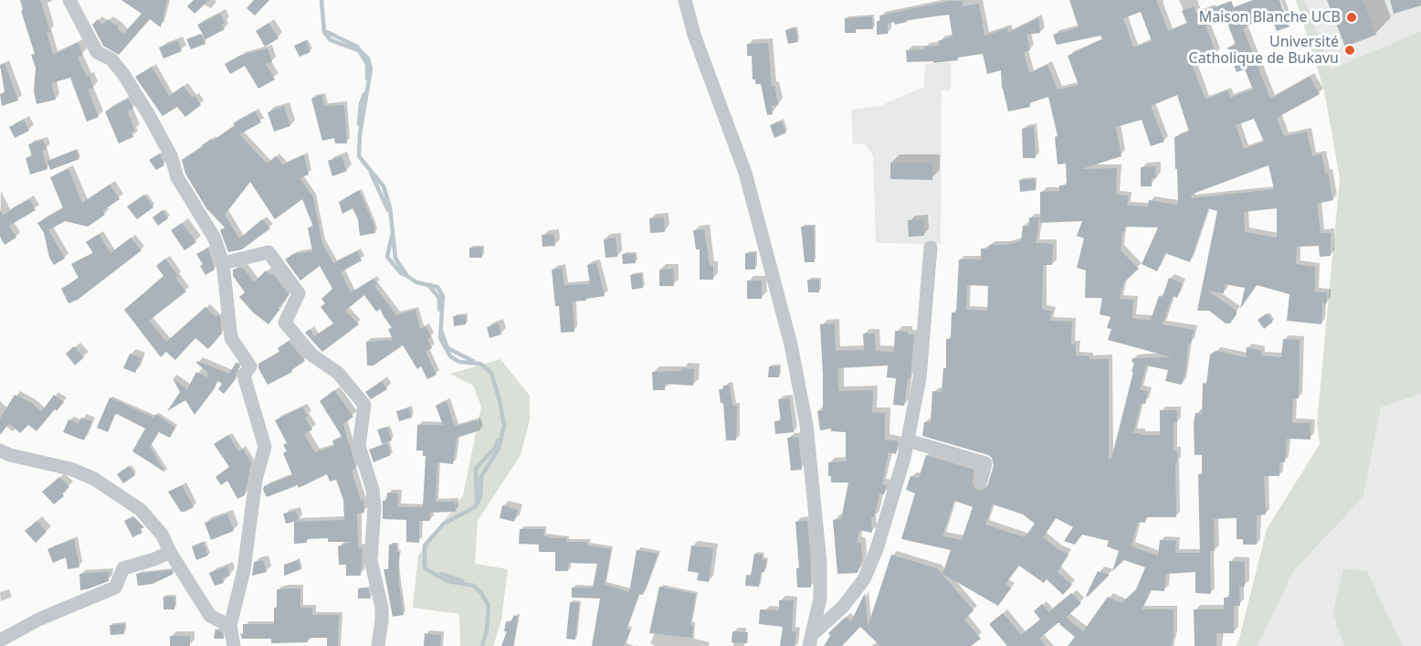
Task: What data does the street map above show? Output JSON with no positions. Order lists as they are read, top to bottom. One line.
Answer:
{"places":["Maison Blanche UCB","Université Catholique de Bukavu"]}
